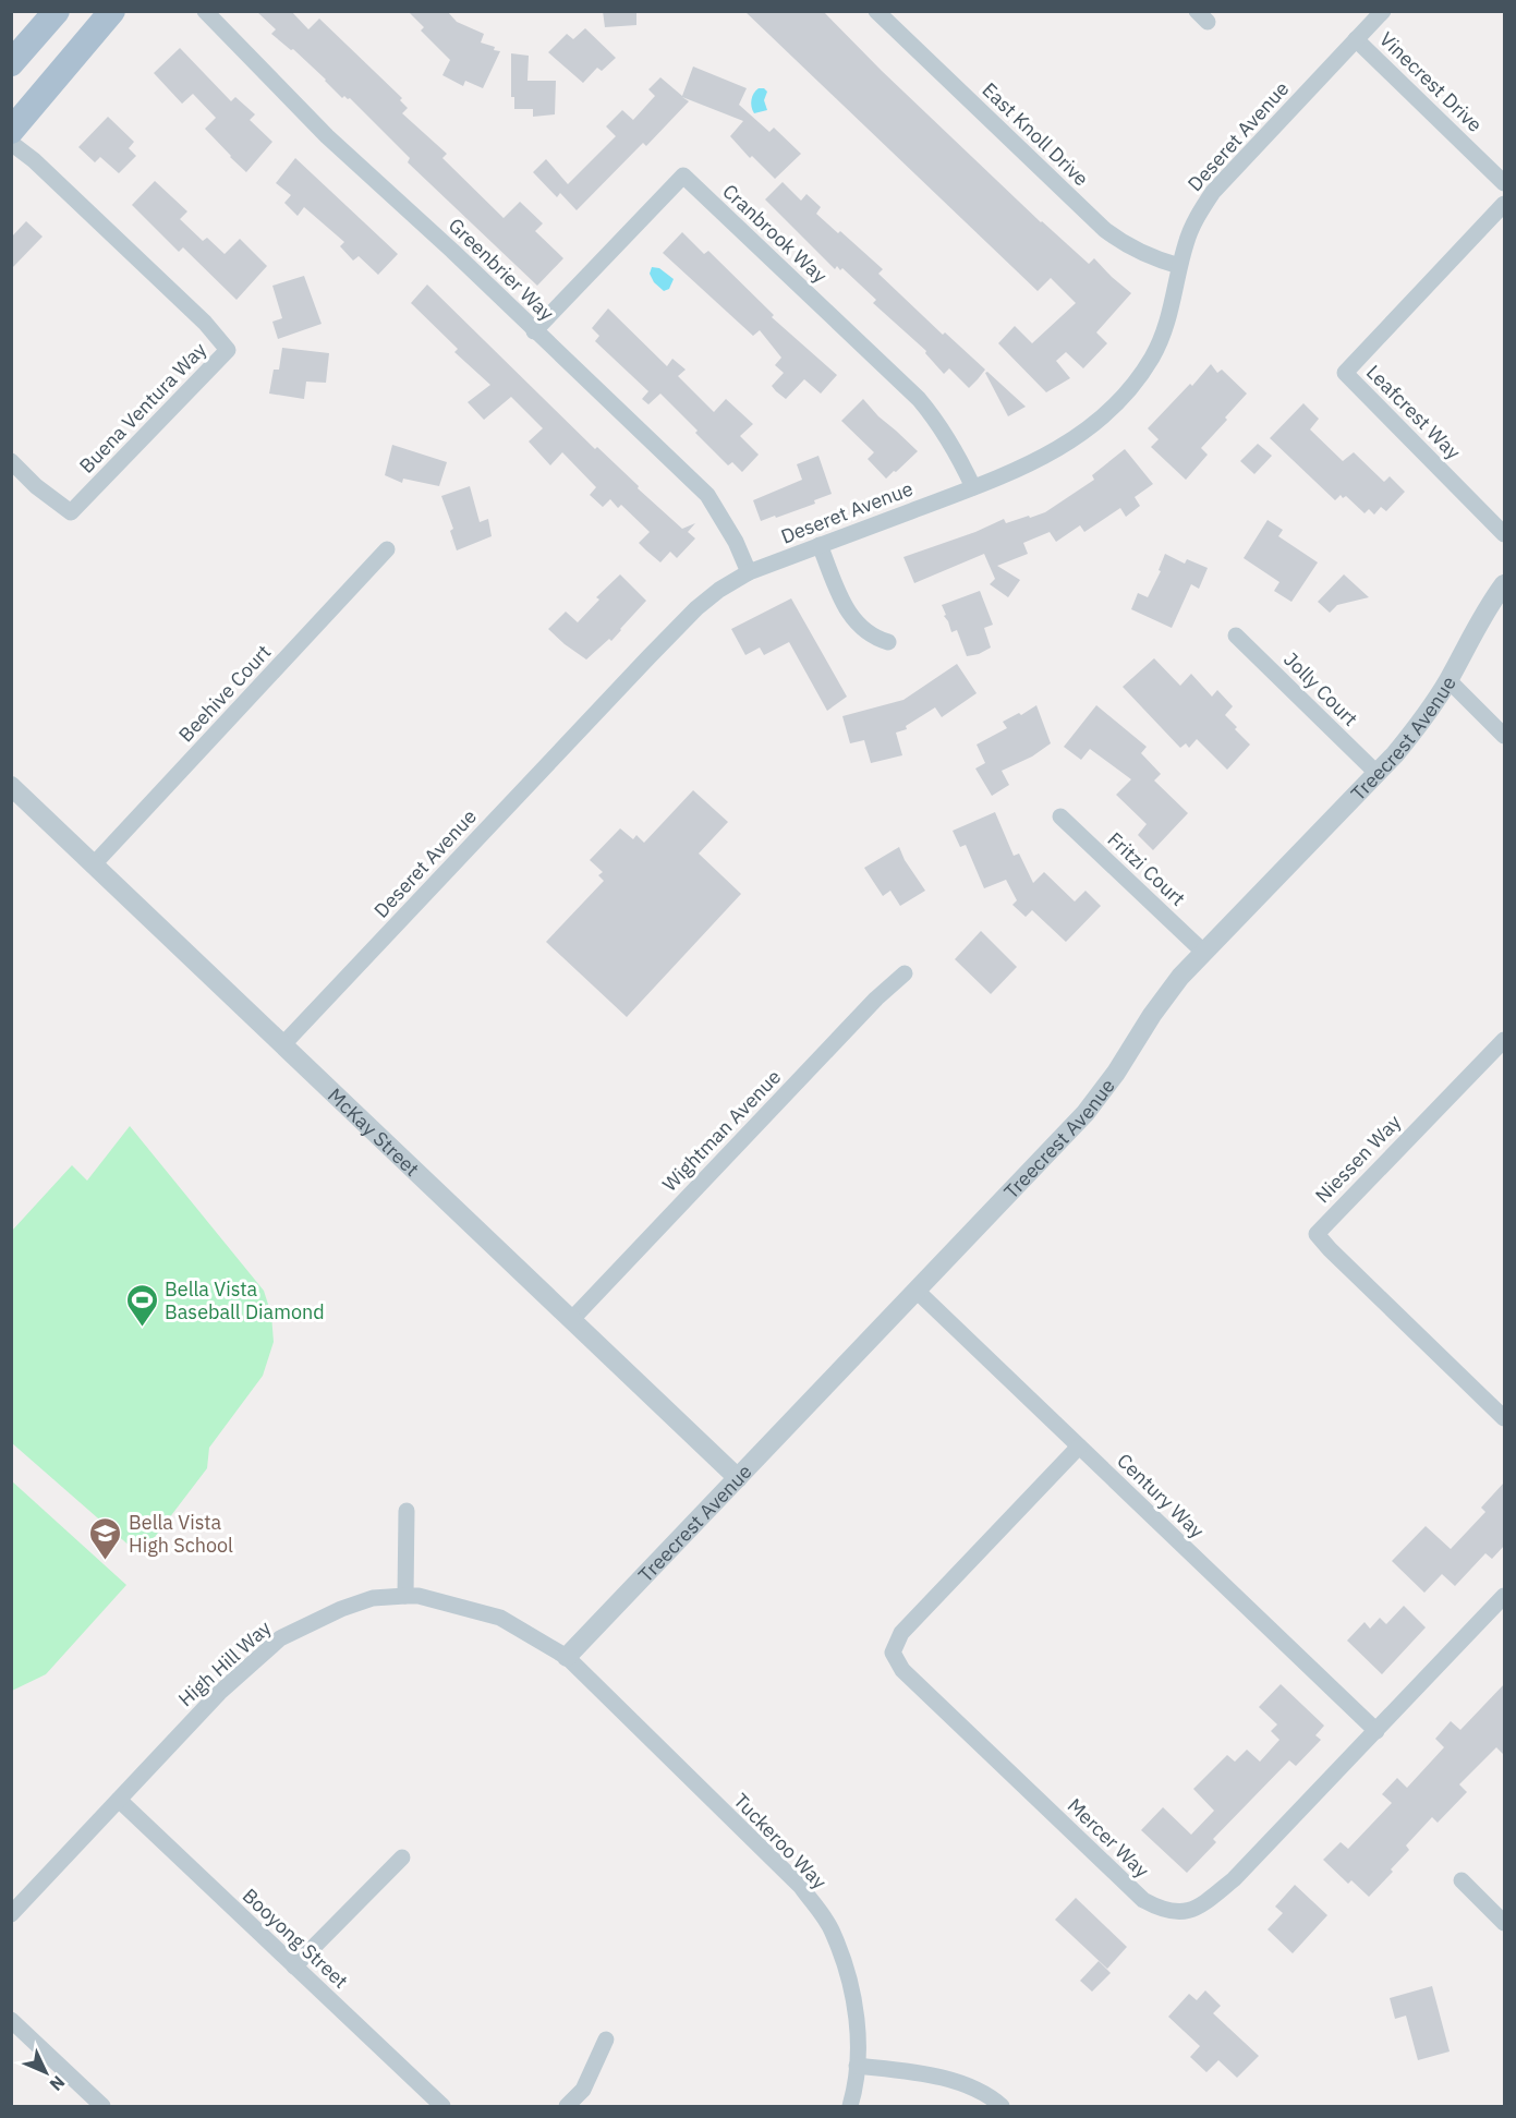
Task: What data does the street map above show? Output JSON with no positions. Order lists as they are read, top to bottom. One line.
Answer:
{"streets":{"street":["Vinecrest Drive","East Knoll Drive","Deseret Avenue","Cranbrook Way","Greenbrier Way","Buena Ventura Way","Leafcrest Way","Jolly Court","Beehive Court","Treecrest Avenue","Fritzi Court","Wightman Avenue","McKay Street","Niessen Way","Century Way","High Hill Way","Mercer Way","Tuckeroo Way","Booyong Street"]},"crossings":[["Vinecrest Drive","Deseret Avenue"],["East Knoll Drive","Deseret Avenue"],["Deseret Avenue","Cranbrook Way"],["Deseret Avenue","Greenbrier Way"],["Deseret Avenue","McKay Street"],["Cranbrook Way","Greenbrier Way"],["Jolly Court","Treecrest Avenue"],["Beehive Court","McKay Street"],["Treecrest Avenue","Fritzi Court"],["Treecrest Avenue","McKay Street"],["Treecrest Avenue","Century Way"],["Treecrest Avenue","High Hill Way"],["Treecrest Avenue","Tuckeroo Way"],["Wightman Avenue","McKay Street"],["Century Way","Mercer Way"],["High Hill Way","Tuckeroo Way"],["High Hill Way","Booyong Street"]],"places":{"sports":["Bella Vista Baseball Diamond"],"school or university":["Bella Vista High School"]},"north":"bottom right"}
